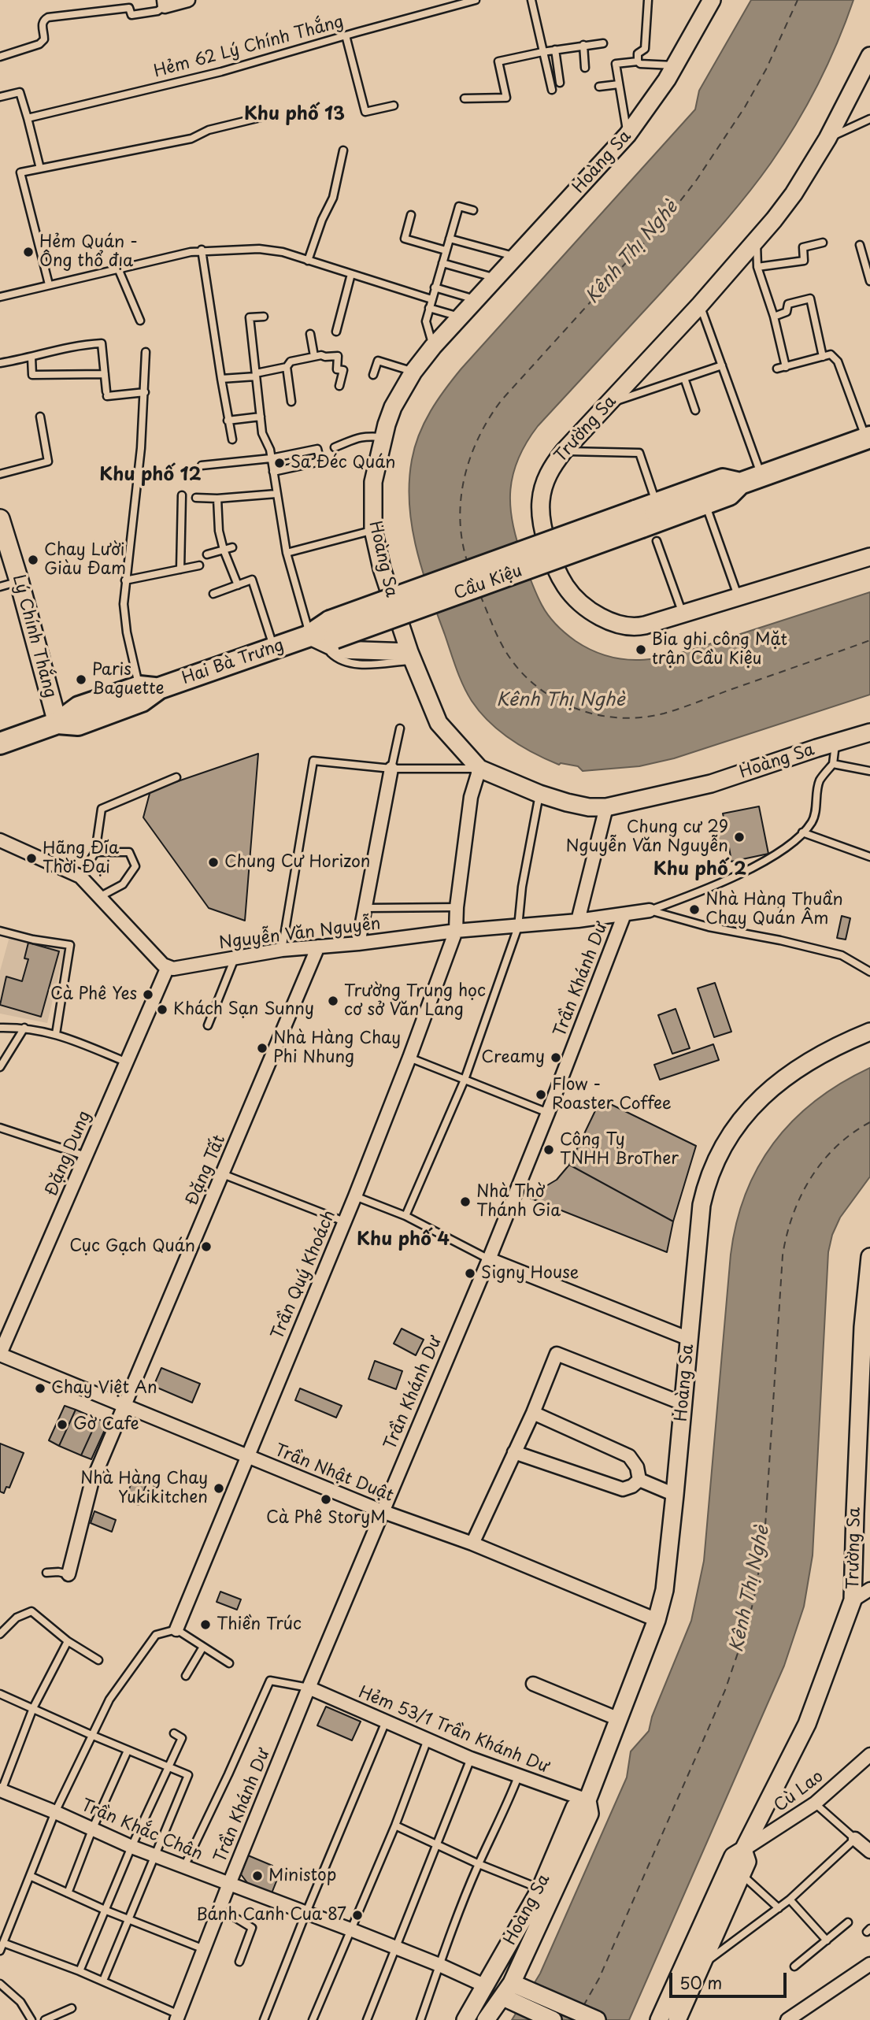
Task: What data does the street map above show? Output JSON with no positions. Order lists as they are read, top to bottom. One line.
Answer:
{"streets":{"main road":["Cầu Kiệu","Lý Chính Thắng","Hai Bà Trưng"],"street":["Hoàng Sa","Trường Sa","Nguyễn Văn Nguyễn","Trần Khánh Dư","Đặng Dung","Ðặng Tất","Trần Quý Khoách","Trần Nhật Duật","Hẻm 53/1 Trần Khánh Dư","Cù Lao","Trần Khắc Chân"],"lane":["Hẻm 62 Lý Chính Thắng"]},"crossings":[["Hoàng Sa","Trần Quý Khoách"],["Hoàng Sa","Trần Nhật Duật"],["Hoàng Sa","Hẻm 53/1 Trần Khánh Dư"],["Hoàng Sa","Trần Khắc Chân"],["Trường Sa","Cù Lao"],["Cầu Kiệu","Hai Bà Trưng"],["Lý Chính Thắng","Hai Bà Trưng"],["Nguyễn Văn Nguyễn","Trần Khánh Dư"],["Nguyễn Văn Nguyễn","Đặng Dung"],["Nguyễn Văn Nguyễn","Ðặng Tất"],["Nguyễn Văn Nguyễn","Trần Quý Khoách"],["Trần Khánh Dư","Trần Nhật Duật"],["Trần Khánh Dư","Hẻm 53/1 Trần Khánh Dư"],["Trần Khánh Dư","Trần Khắc Chân"],["Đặng Dung","Trần Nhật Duật"],["Ðặng Tất","Trần Nhật Duật"],["Trần Quý Khoách","Trần Nhật Duật"]],"districts":["Khu phố 13","Khu phố 12","Khu phố 2","Khu phố 4"],"water":["Kênh Thị Nghè"],"places":["Hẻm Quán - Ông thổ địa","Sa Đéc Quán","Chay Lười Giàu Đam","Bia ghi công Mặt trận Cầu Kiệu","Paris Baguette","Chung cư 29 Nguyễn Văn Nguyễn","Hãng Đĩa Thời Đại","Chung Cư Horizon","Nhà Hàng Thuần Chay Quán Âm","Cà Phê Yes","Trường Trung học cơ sở Văn Lang","Khách Sạn Sunny","Nhà Hàng Chay Phi Nhung","Creamy","Flow - Roaster Coffee","Công Ty TNHH BroTher","Nhà Thờ Thánh Gia","Cục Gạch Quán","Signy House","Chay Việt An","Gờ Cafe","Nhà Hàng Chay Yukikitchen","Cà Phê StoryM","Thiền Trúc","Ministop","Bánh Canh Cua 87"],"scale_bar":"50 m"}
